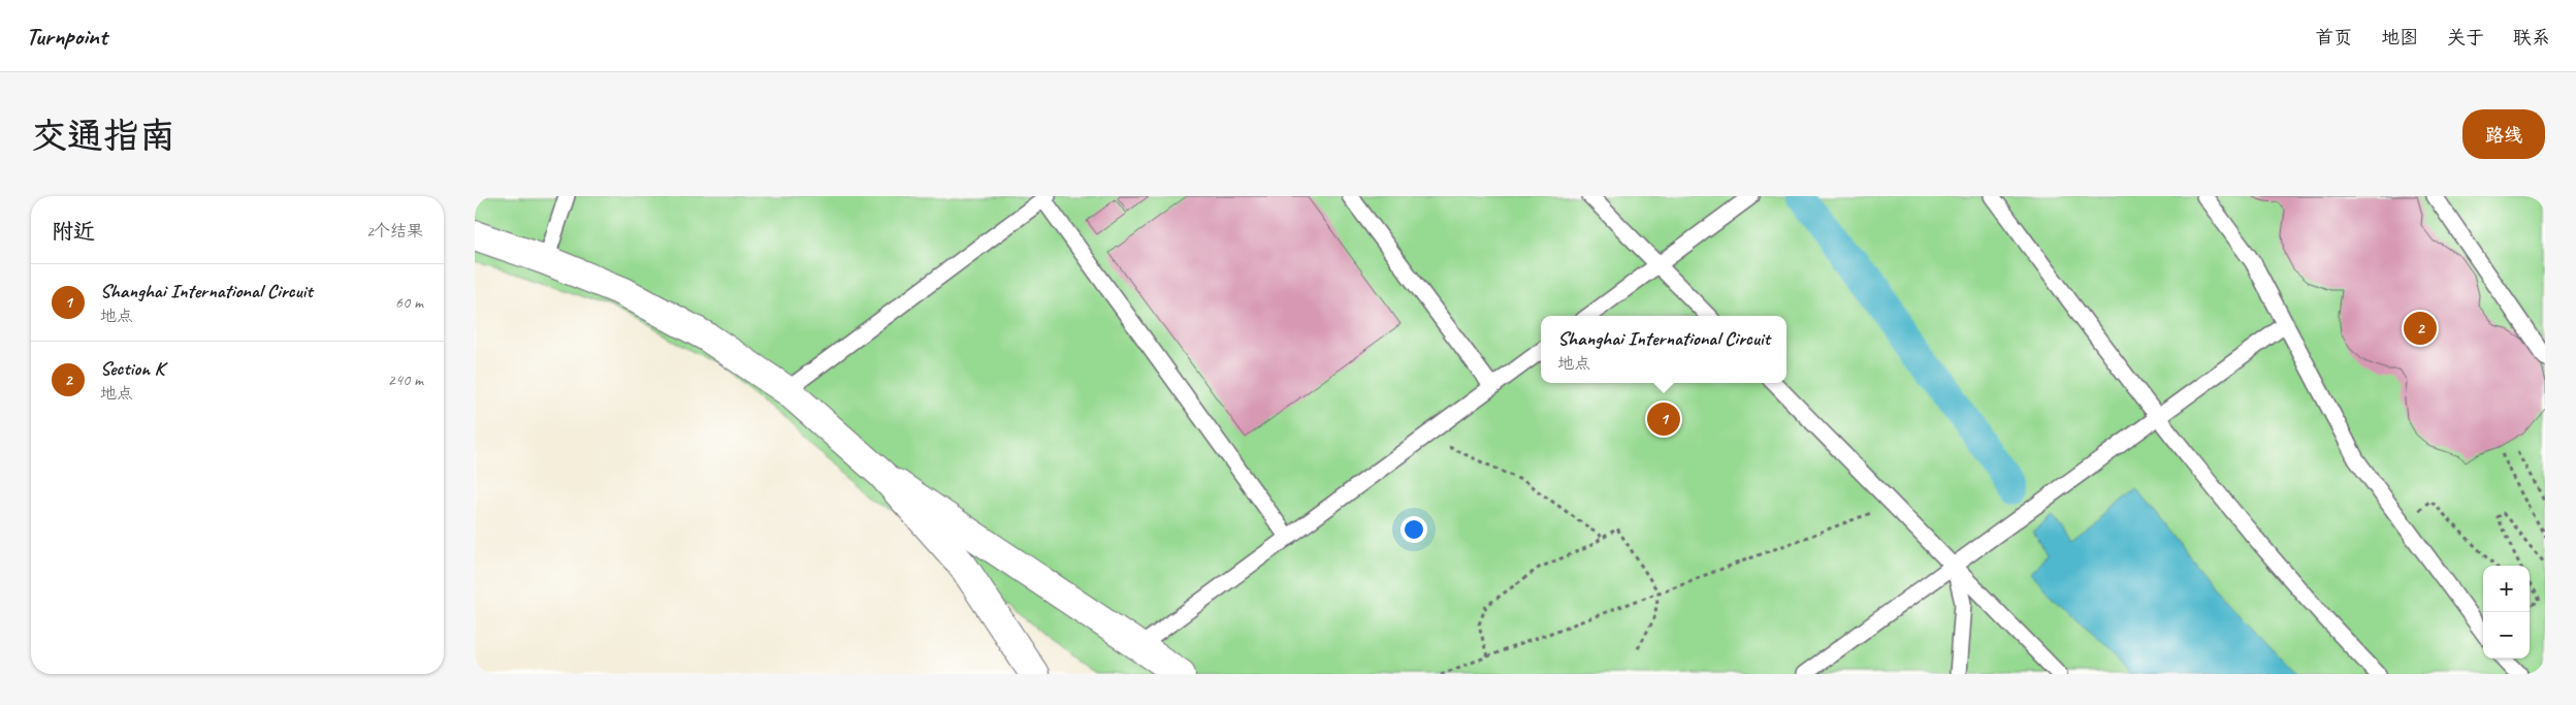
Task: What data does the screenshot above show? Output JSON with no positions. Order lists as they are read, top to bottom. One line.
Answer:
{"page":{"header":"Turnpoint","nav":["首页","地图","关于","联系"],"buttons":"路线","title":"交通指南","heading":["附近","2个结果"],"list":[{"mark":"1","name":"Shanghai International Circuit","note":"地点","value":"60 m"},{"mark":"2","name":"Section K","note":"地点","value":"240 m"}],"pins":["2","1"],"popup":["Shanghai International Circuit","地点"],"map_buttons":["+","−"]}}
